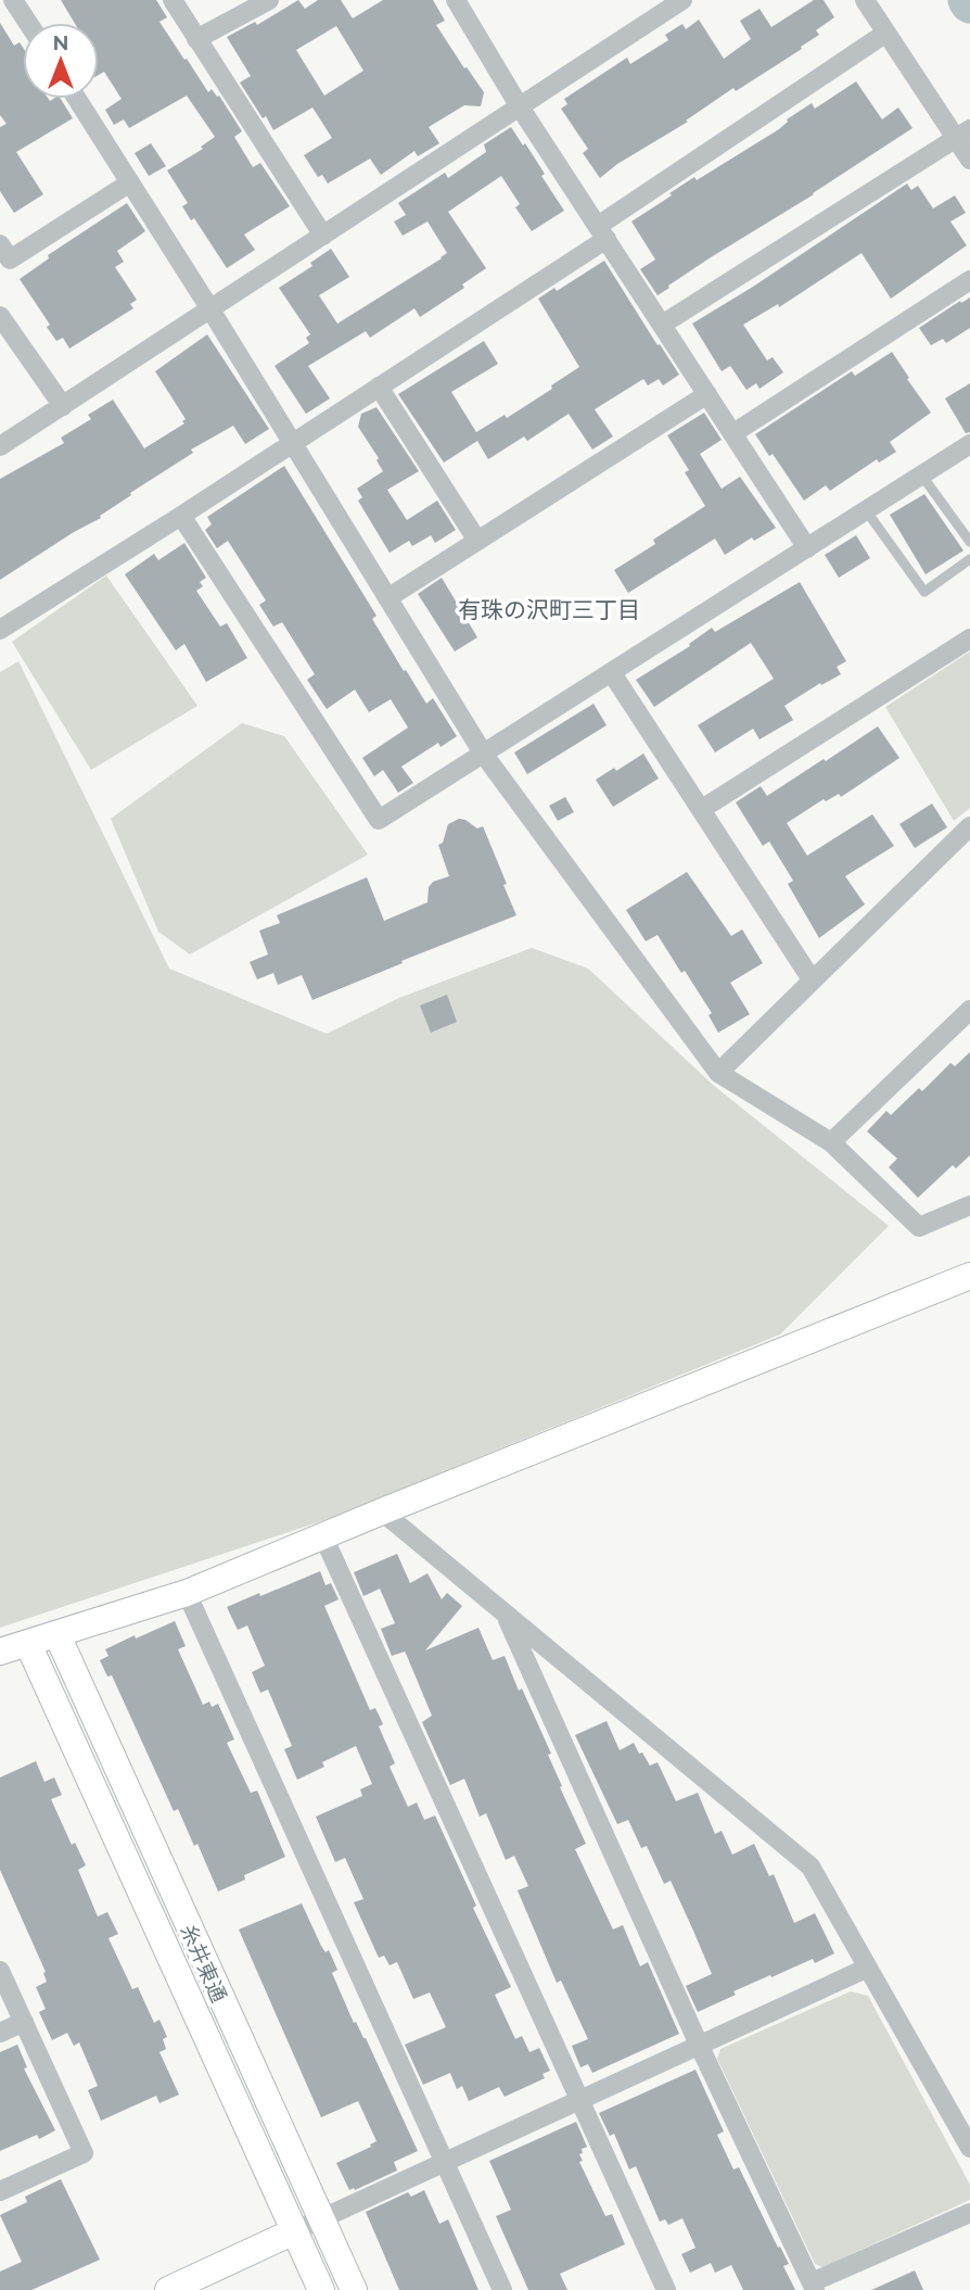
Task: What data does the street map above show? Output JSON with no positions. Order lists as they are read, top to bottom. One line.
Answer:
{"streets":{"street":["糸井東通"]},"districts":["有珠の沢町三丁目"],"north":"top"}
